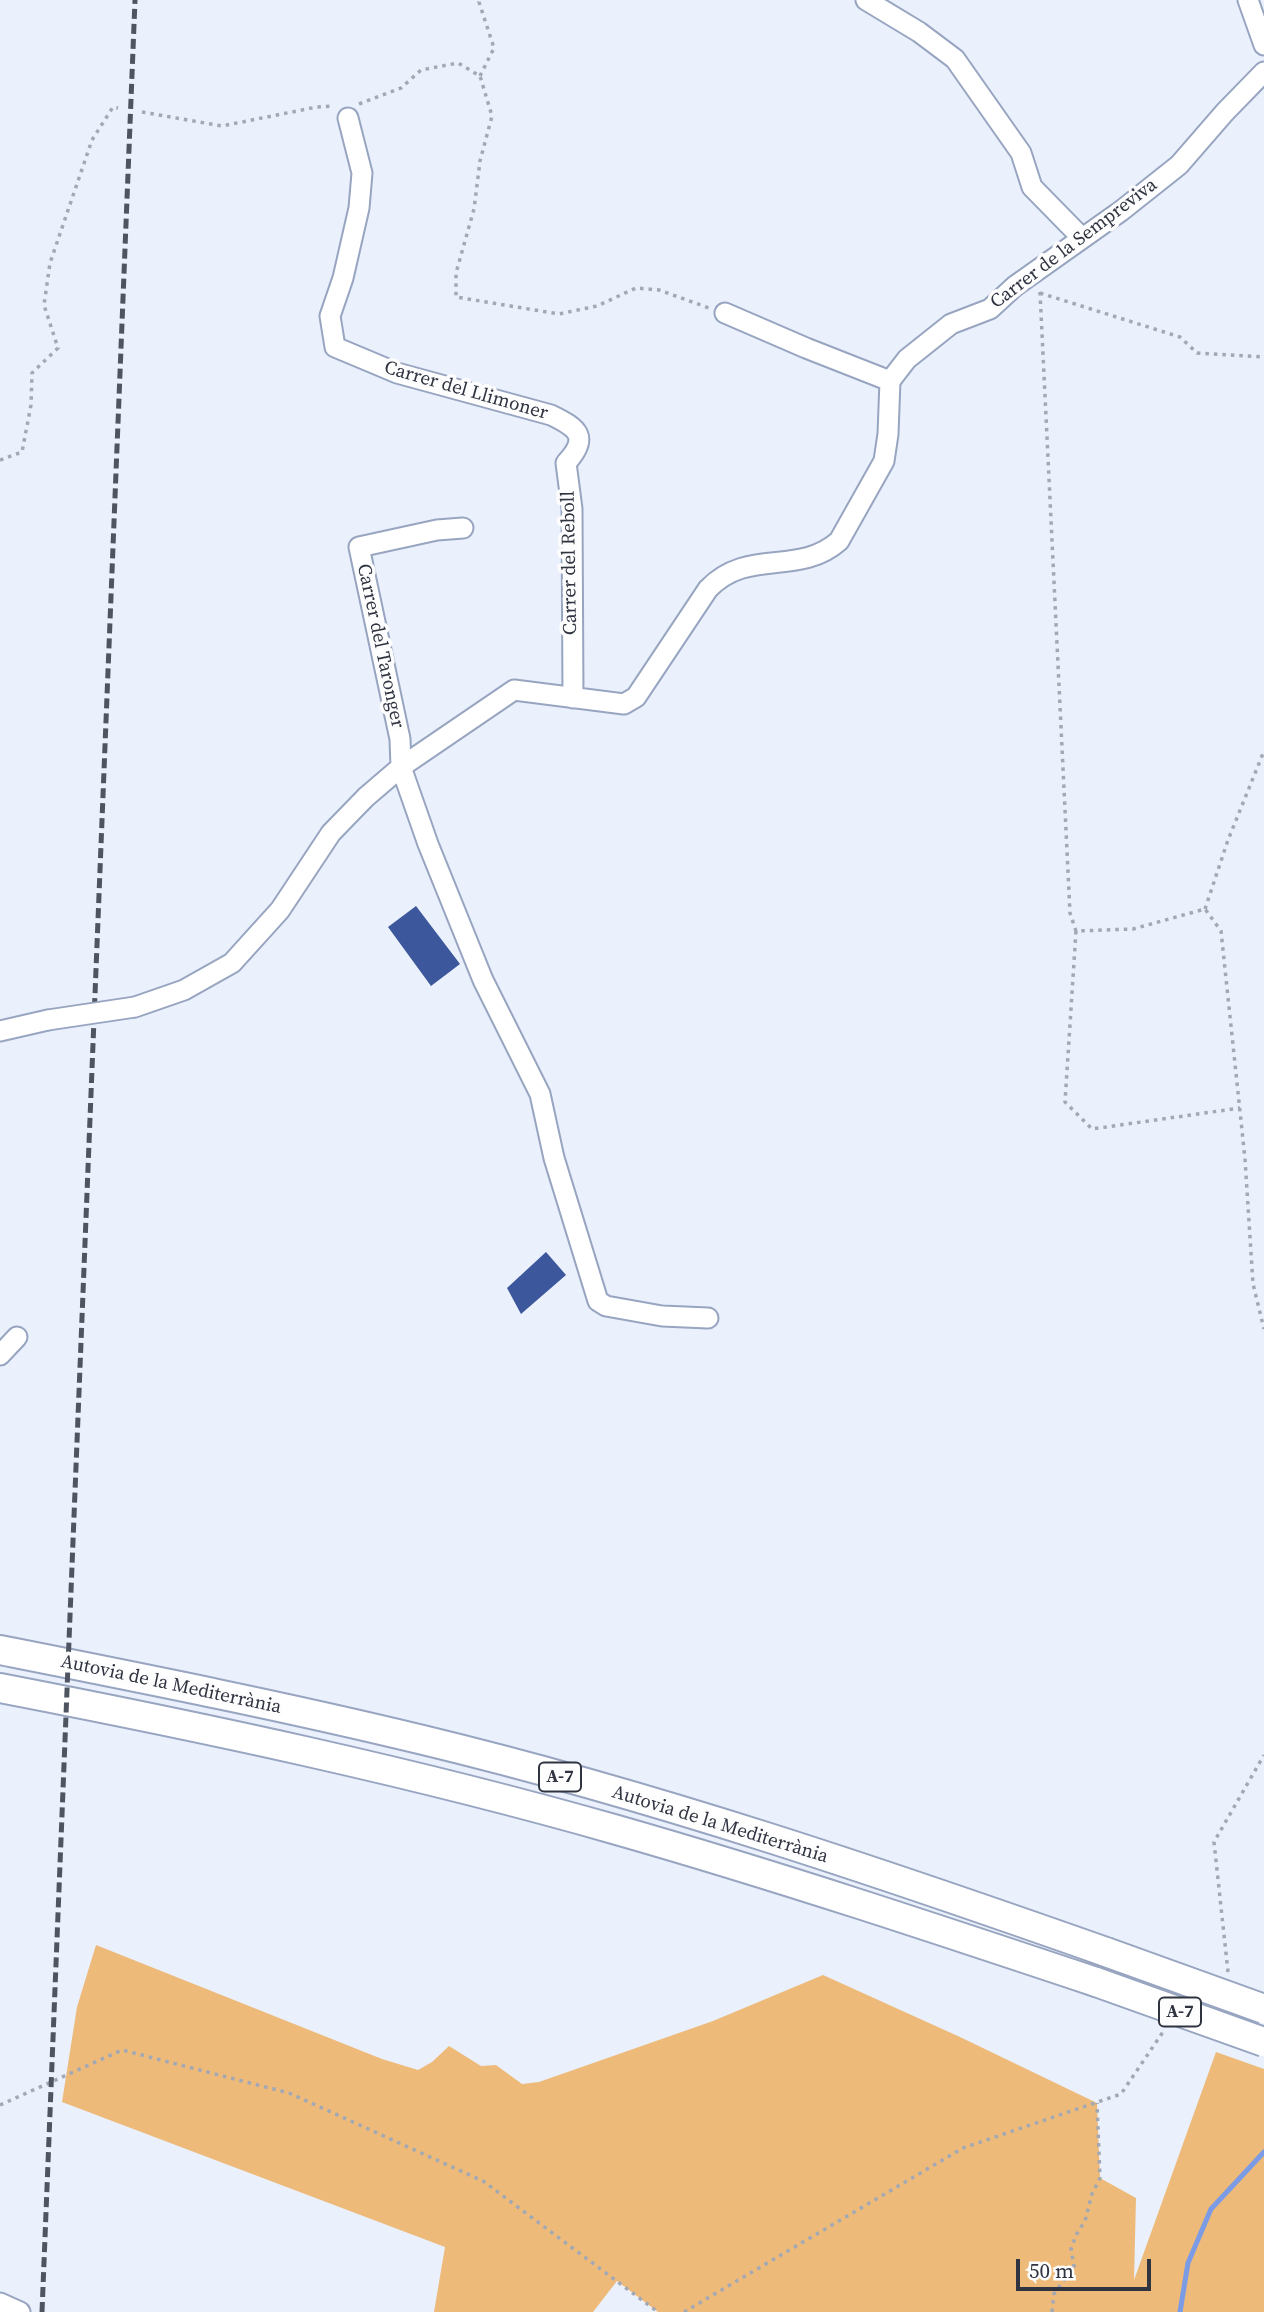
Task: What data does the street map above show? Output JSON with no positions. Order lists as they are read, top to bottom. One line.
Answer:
{"streets":{"highway":["Autovia de la Mediterrània","A-7"],"street":["Carrer de la Sempreviva","Carrer del Llimoner","Carrer del Reboll","Carrer del Taronger"]},"crossings":[["Carrer del Llimoner","Carrer del Reboll"]],"scale_bar":"50 m"}
